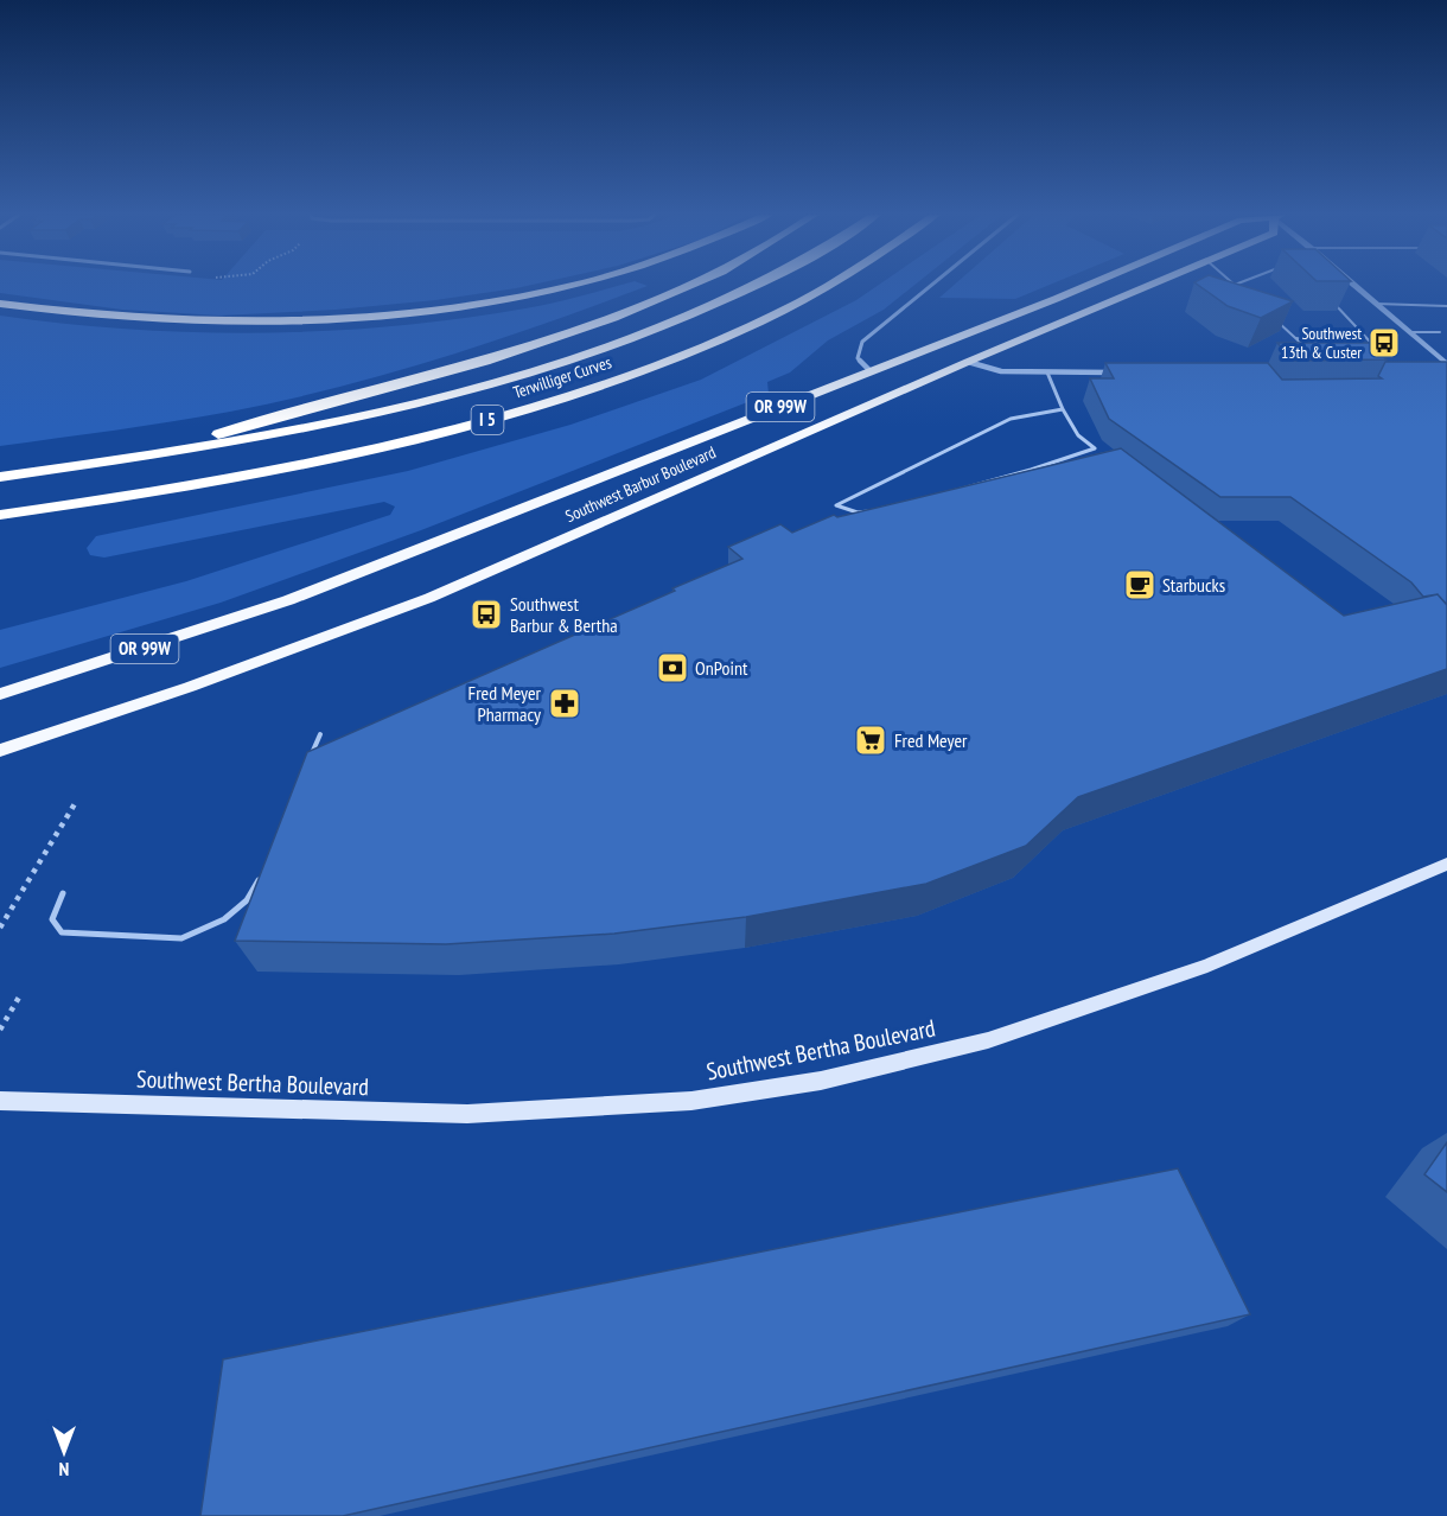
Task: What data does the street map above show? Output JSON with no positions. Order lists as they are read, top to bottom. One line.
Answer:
{"streets":{"highway":["Terwilliger Curves","I 5"],"main road":["OR 99W","Southwest Barbur Boulevard","Southwest Bertha Boulevard"]},"places":{"bus stop":["Southwest 13th & Custer","Southwest Barbur & Bertha"],"cafe":["Starbucks"],"bank":["OnPoint"],"pharmacy":["Fred Meyer Pharmacy"],"supermarket":["Fred Meyer"]},"north":"bottom"}
